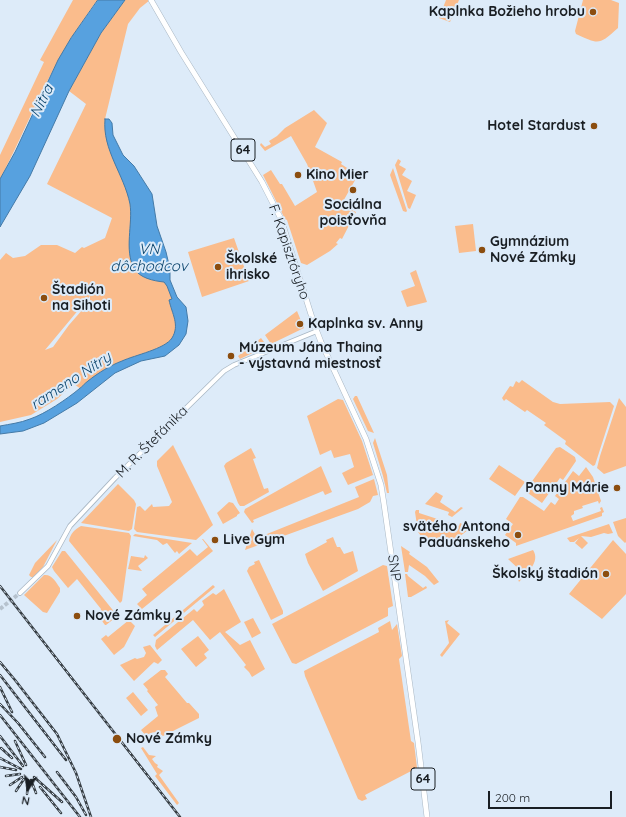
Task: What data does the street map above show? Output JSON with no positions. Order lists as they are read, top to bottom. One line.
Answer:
{"streets":{"main road":["64","F. Kapisztóryho","SNP"],"street":["M. R. Štefánika"]},"crossings":[["F. Kapisztóryho","M. R. Štefánika"],["F. Kapisztóryho","SNP"],["M. R. Štefánika","SNP"]],"water":["Nitra","VN dôchodcov","rameno Nitry"],"places":["Kaplnka Božieho hrobu","Hotel Stardust","Kino Mier","Sociálna poisťovňa","Gymnázium Nové Zámky","Školské ihrisko","Štadión na Sihoti","Kaplnka sv. Anny","Múzeum Jána Thaina - výstavná miestnosť","Panny Márie","svätého Antona Paduánskeho","Live Gym","Školský štadión","Nové Zámky 2","Nové Zámky"],"scale_bar":"200 m","north":"bottom"}
